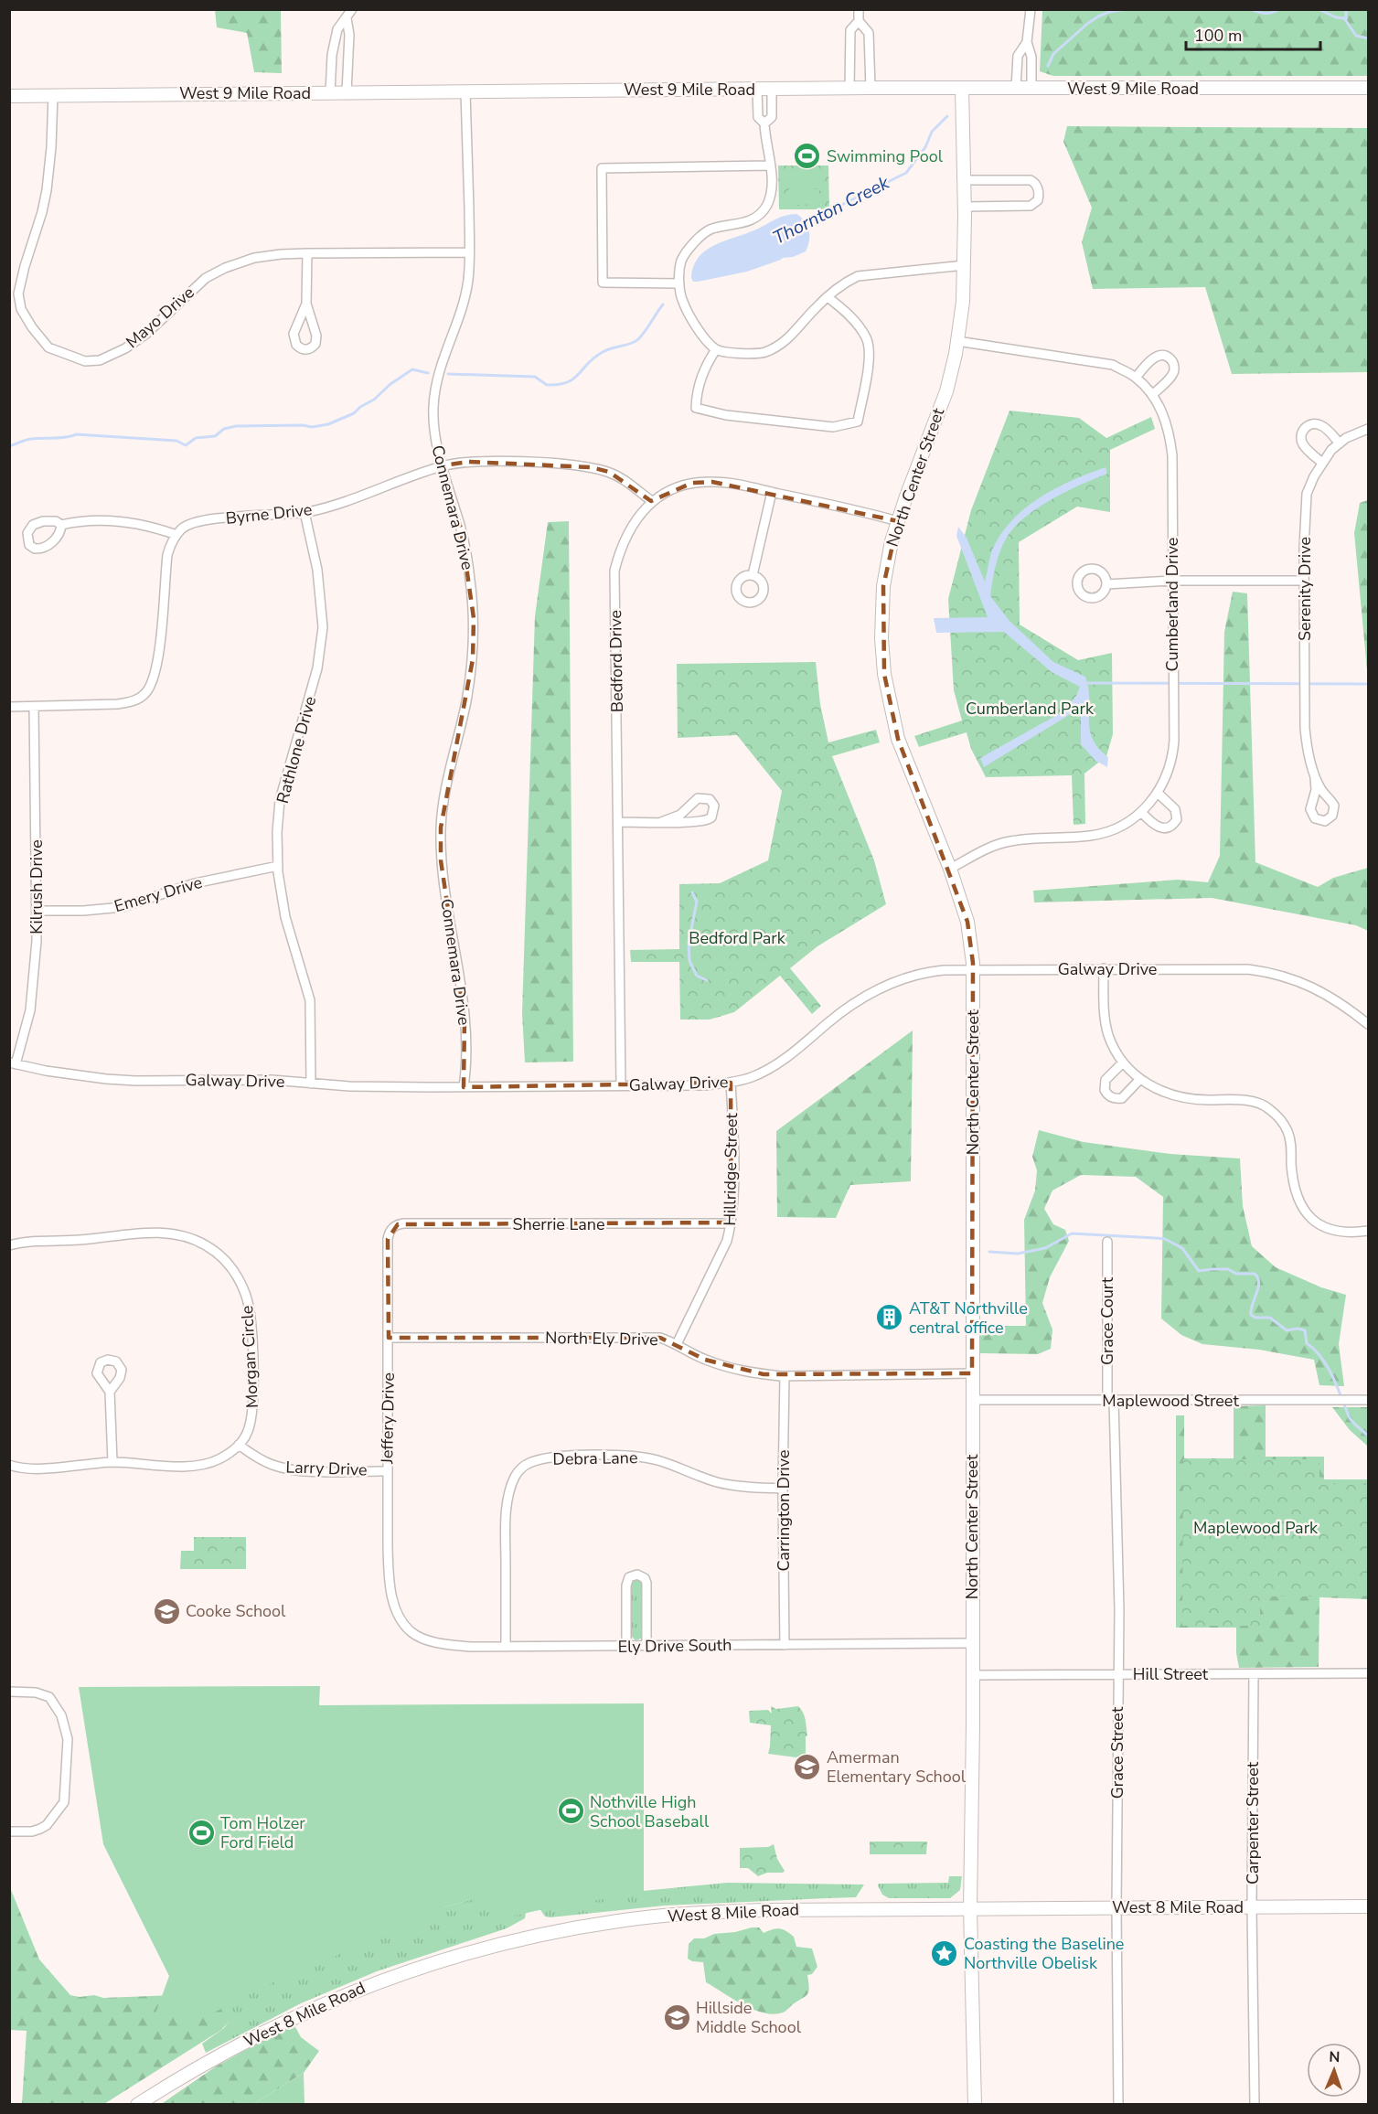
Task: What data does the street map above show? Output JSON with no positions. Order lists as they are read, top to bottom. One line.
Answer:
{"streets":{"street":["West 9 Mile Road","Mayo Drive","North Center Street","Connemara Drive","Byrne Drive","Serenity Drive","Cumberland Drive","Bedford Drive","Rathlone Drive","Kilrush Drive","Emery Drive","Galway Drive","Hillridge Street","Sherrie Lane","Grace Court","North Ely Drive","Morgan Circle","Maplewood Street","Jeffery Drive","Debra Lane","Larry Drive","Carrington Drive","Ely Drive South","Hill Street","Grace Street","Carpenter Street","West 8 Mile Road"]},"crossings":[["West 9 Mile Road","Mayo Drive"],["West 9 Mile Road","North Center Street"],["West 9 Mile Road","Connemara Drive"],["Mayo Drive","Connemara Drive"],["North Center Street","Cumberland Drive"],["North Center Street","Bedford Drive"],["North Center Street","Galway Drive"],["North Center Street","North Ely Drive"],["North Center Street","Maplewood Street"],["North Center Street","Ely Drive South"],["North Center Street","Hill Street"],["North Center Street","West 8 Mile Road"],["Connemara Drive","Byrne Drive"],["Connemara Drive","Galway Drive"],["Byrne Drive","Bedford Drive"],["Byrne Drive","Rathlone Drive"],["Bedford Drive","Galway Drive"],["Rathlone Drive","Emery Drive"],["Rathlone Drive","Galway Drive"],["Kilrush Drive","Emery Drive"],["Kilrush Drive","Galway Drive"],["Galway Drive","Hillridge Street"],["Hillridge Street","Sherrie Lane"],["Hillridge Street","North Ely Drive"],["Sherrie Lane","Jeffery Drive"],["Grace Court","Maplewood Street"],["Grace Court","Grace Street"],["North Ely Drive","Jeffery Drive"],["North Ely Drive","Carrington Drive"],["Morgan Circle","Larry Drive"],["Maplewood Street","Grace Street"],["Jeffery Drive","Larry Drive"],["Jeffery Drive","Ely Drive South"],["Debra Lane","Carrington Drive"],["Debra Lane","Ely Drive South"],["Carrington Drive","Ely Drive South"],["Hill Street","Grace Street"],["Hill Street","Carpenter Street"],["Grace Street","West 8 Mile Road"],["Carpenter Street","West 8 Mile Road"]],"water":["Thornton Creek"],"parks":["Cumberland Park","Bedford Park","Maplewood Park"],"places":{"sports":["Swimming Pool","Nothville High School Baseball","Tom Holzer Ford Field"],"building":["AT&T Northville central office"],"school or university":["Cooke School","Amerman Elementary School","Hillside Middle School"],"place":["Coasting the Baseline Northville Obelisk"]},"scale_bar":"100 m","north":"top"}
